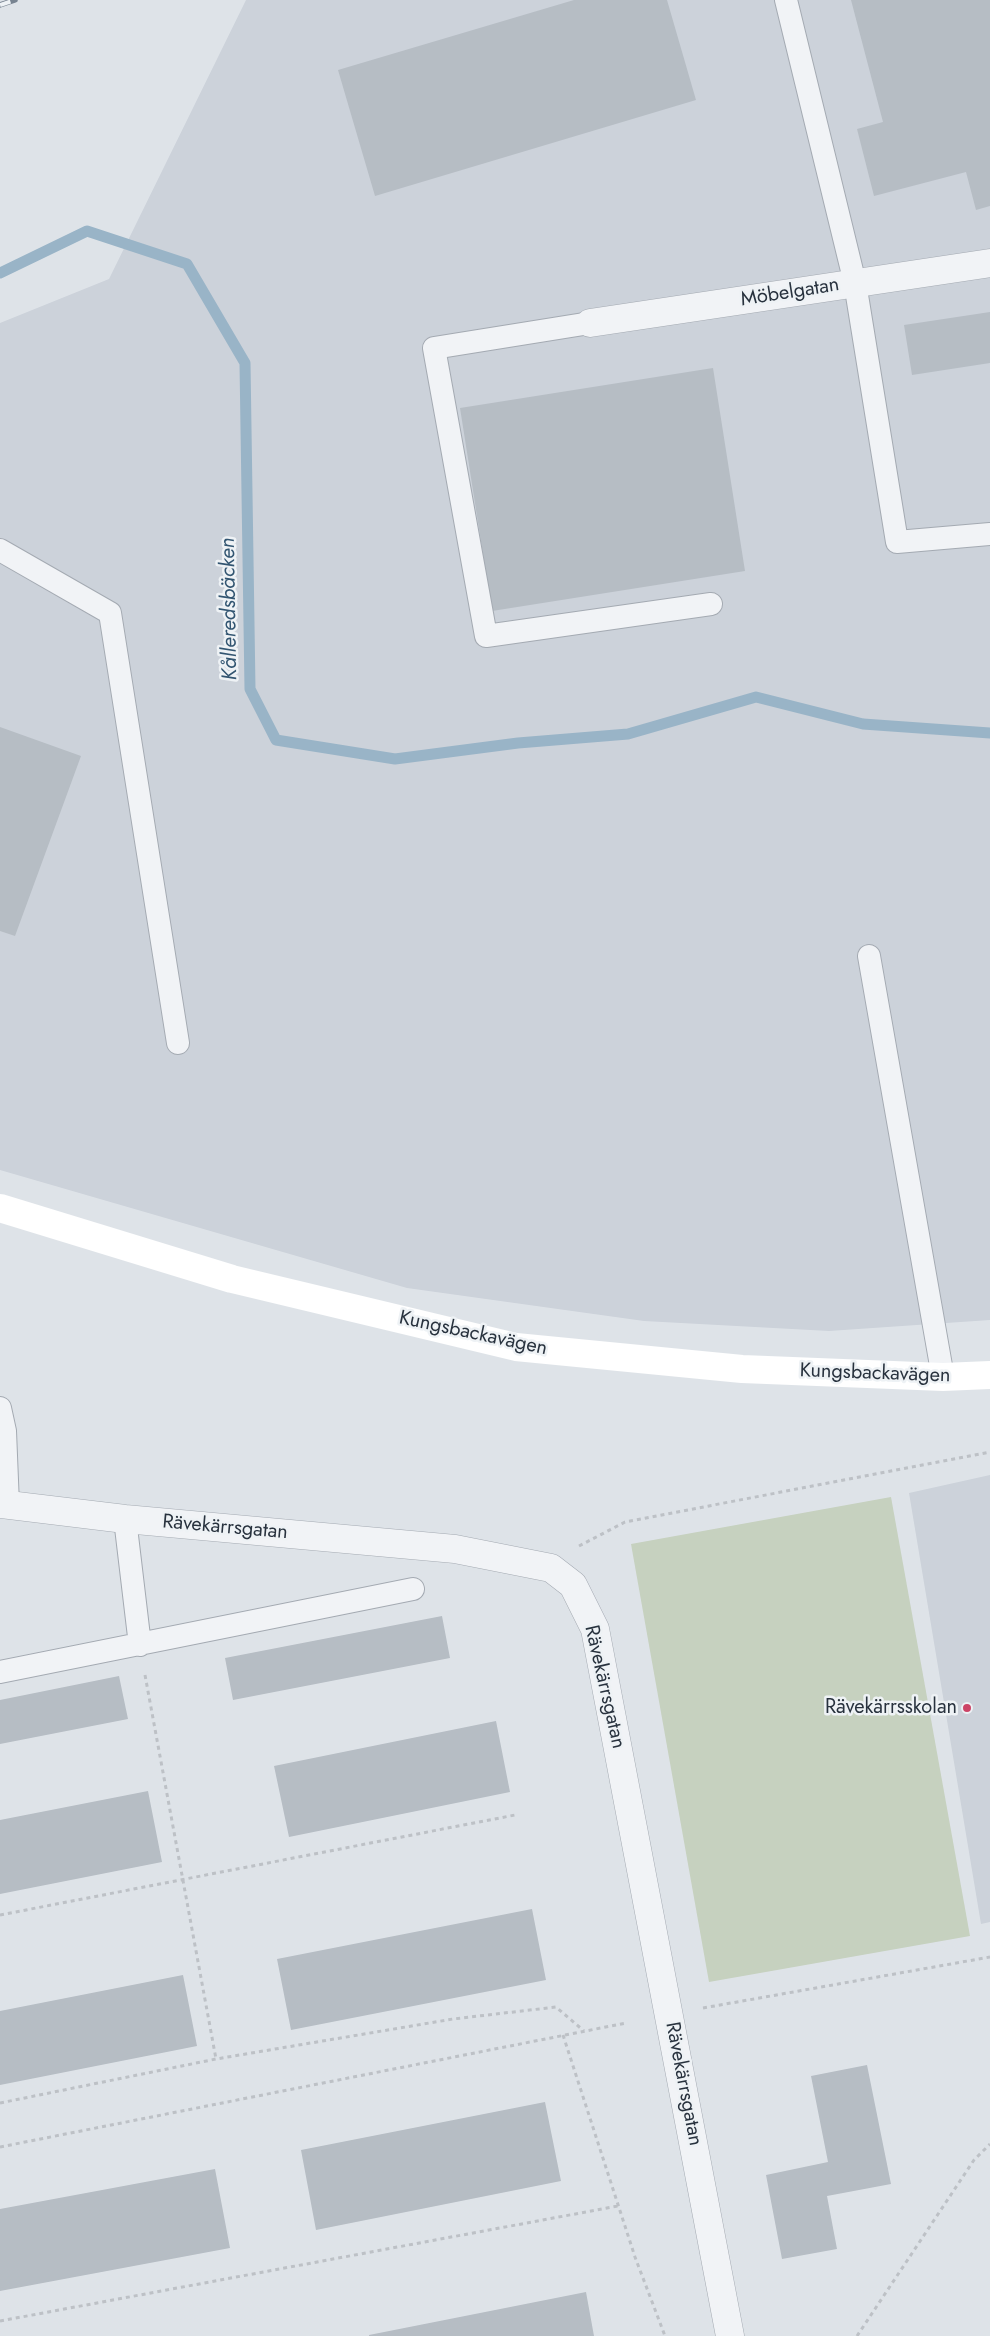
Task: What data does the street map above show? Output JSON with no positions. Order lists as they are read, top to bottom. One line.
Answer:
{"streets":{"street":["Möbelgatan","Kungsbackavägen","Rävekärrsgatan"]},"water":["Kålleredsbäcken"],"places":["Rävekärrsskolan"]}
